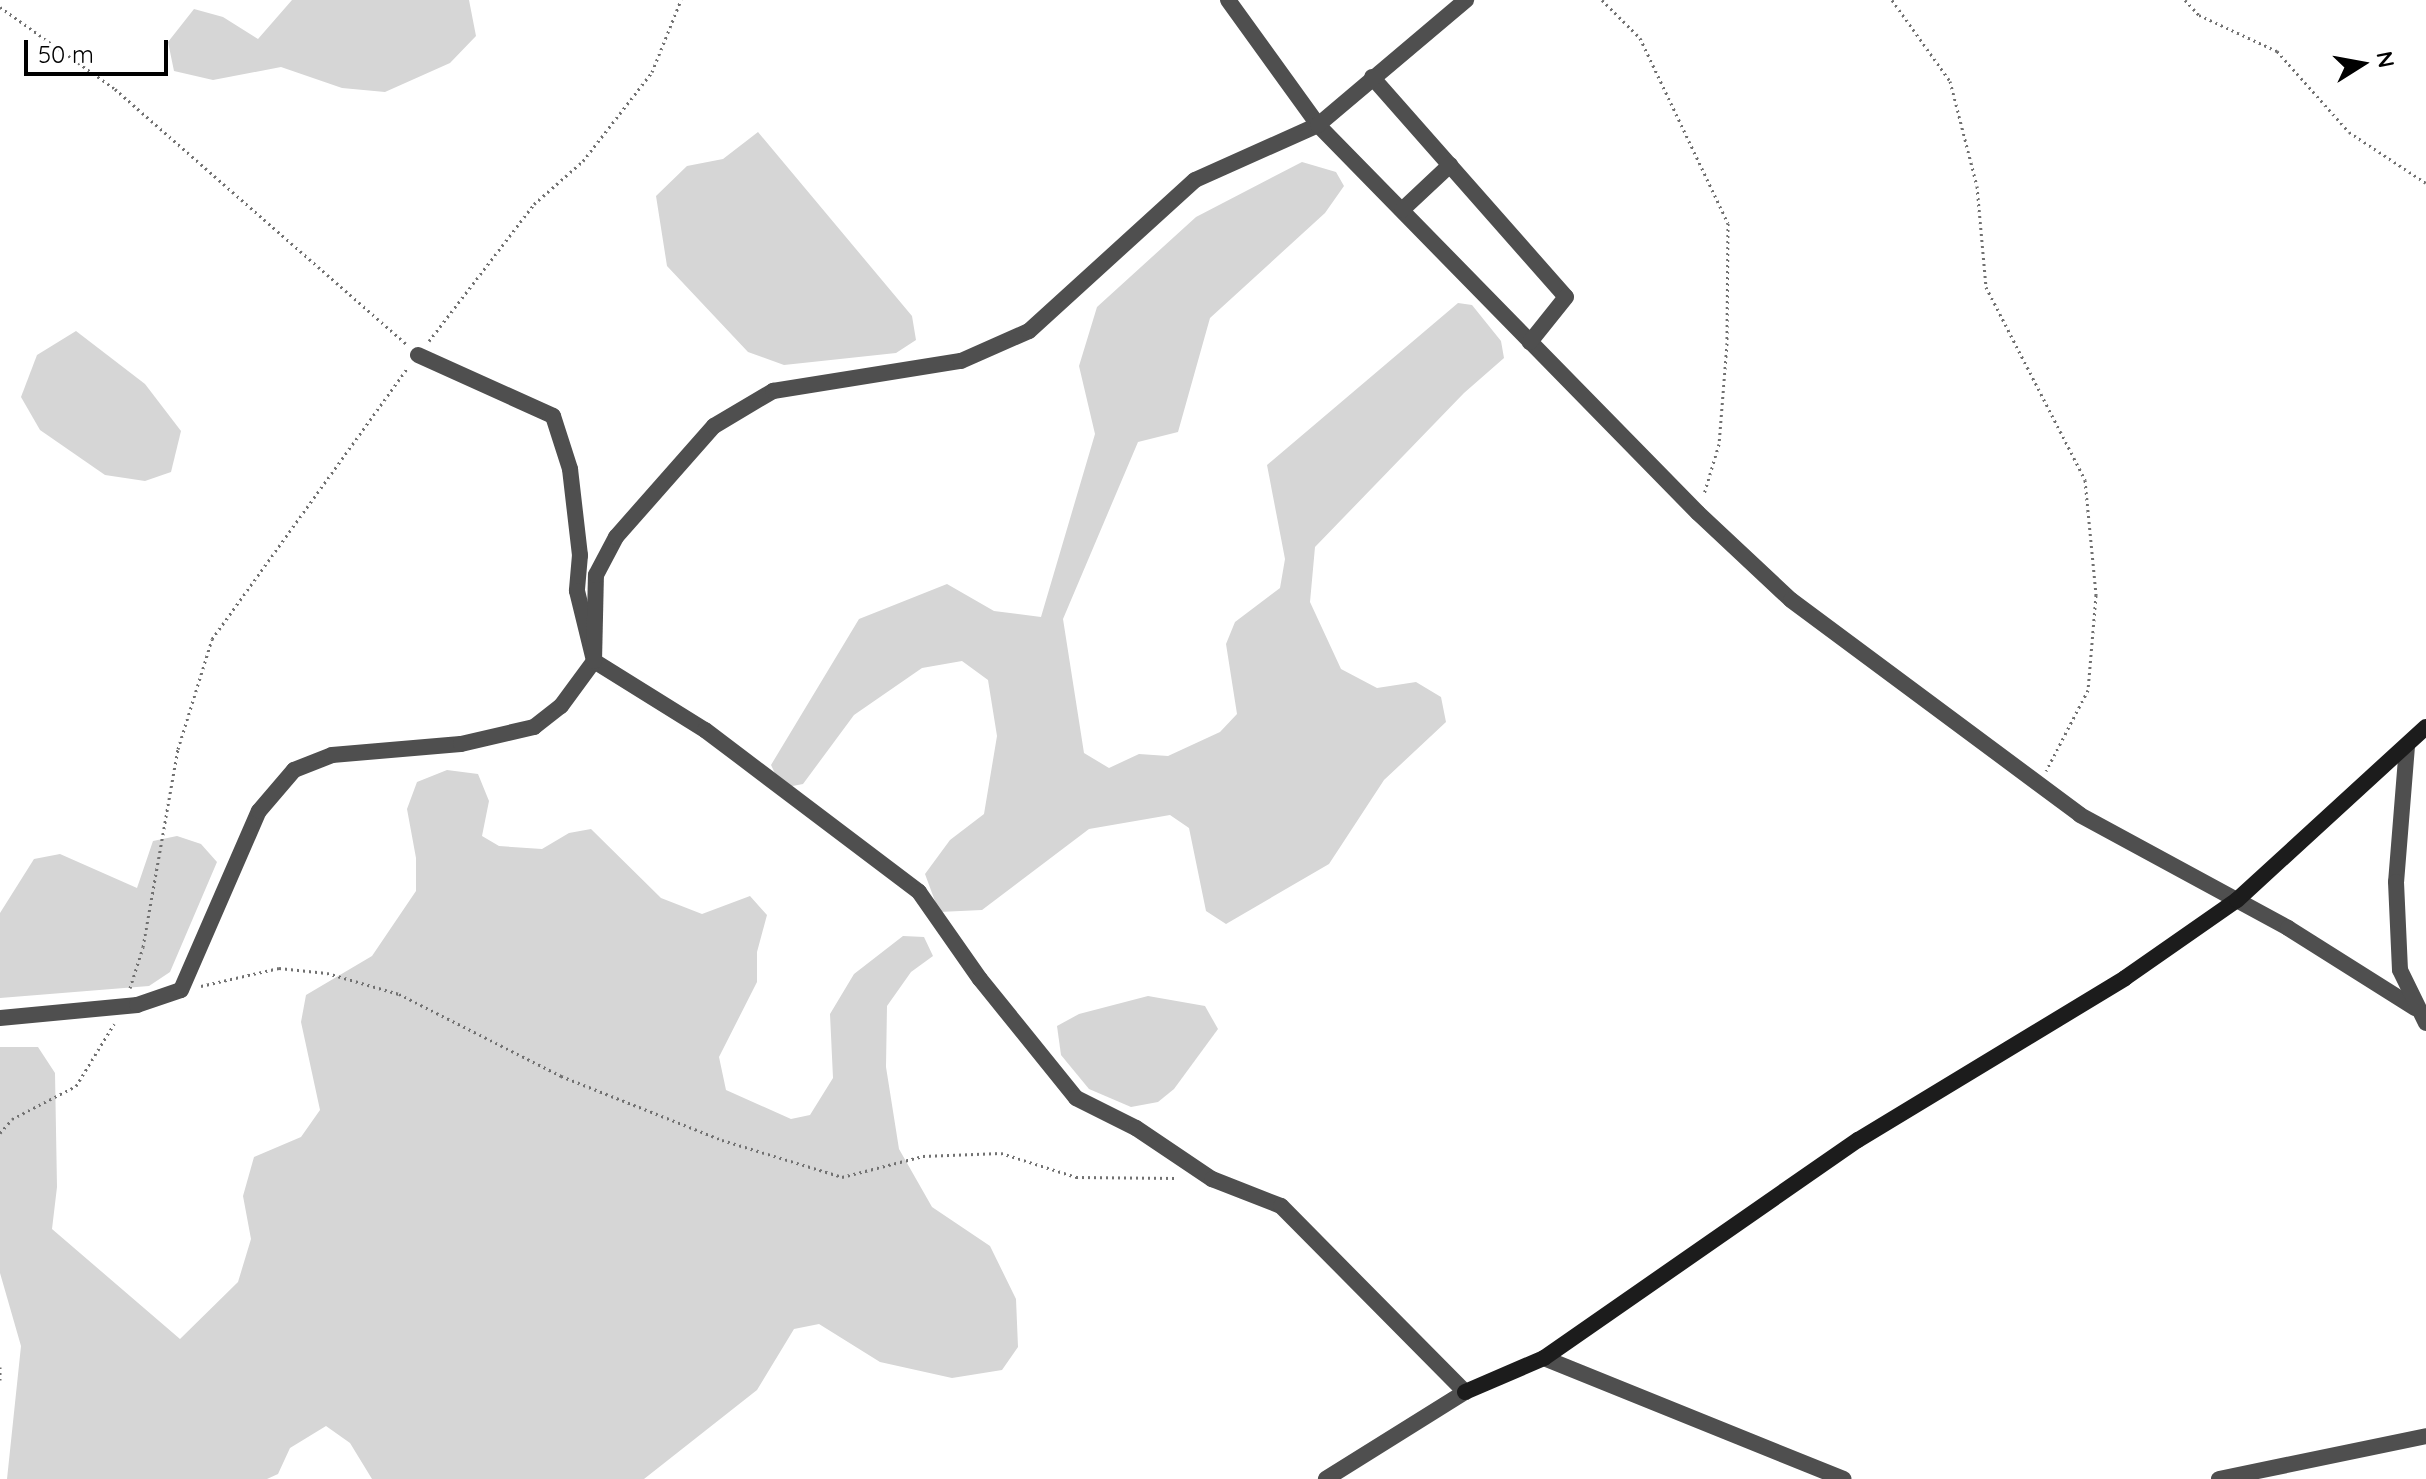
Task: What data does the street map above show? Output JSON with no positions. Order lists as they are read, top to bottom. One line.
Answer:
{"scale_bar":"50 m","north":"right"}
